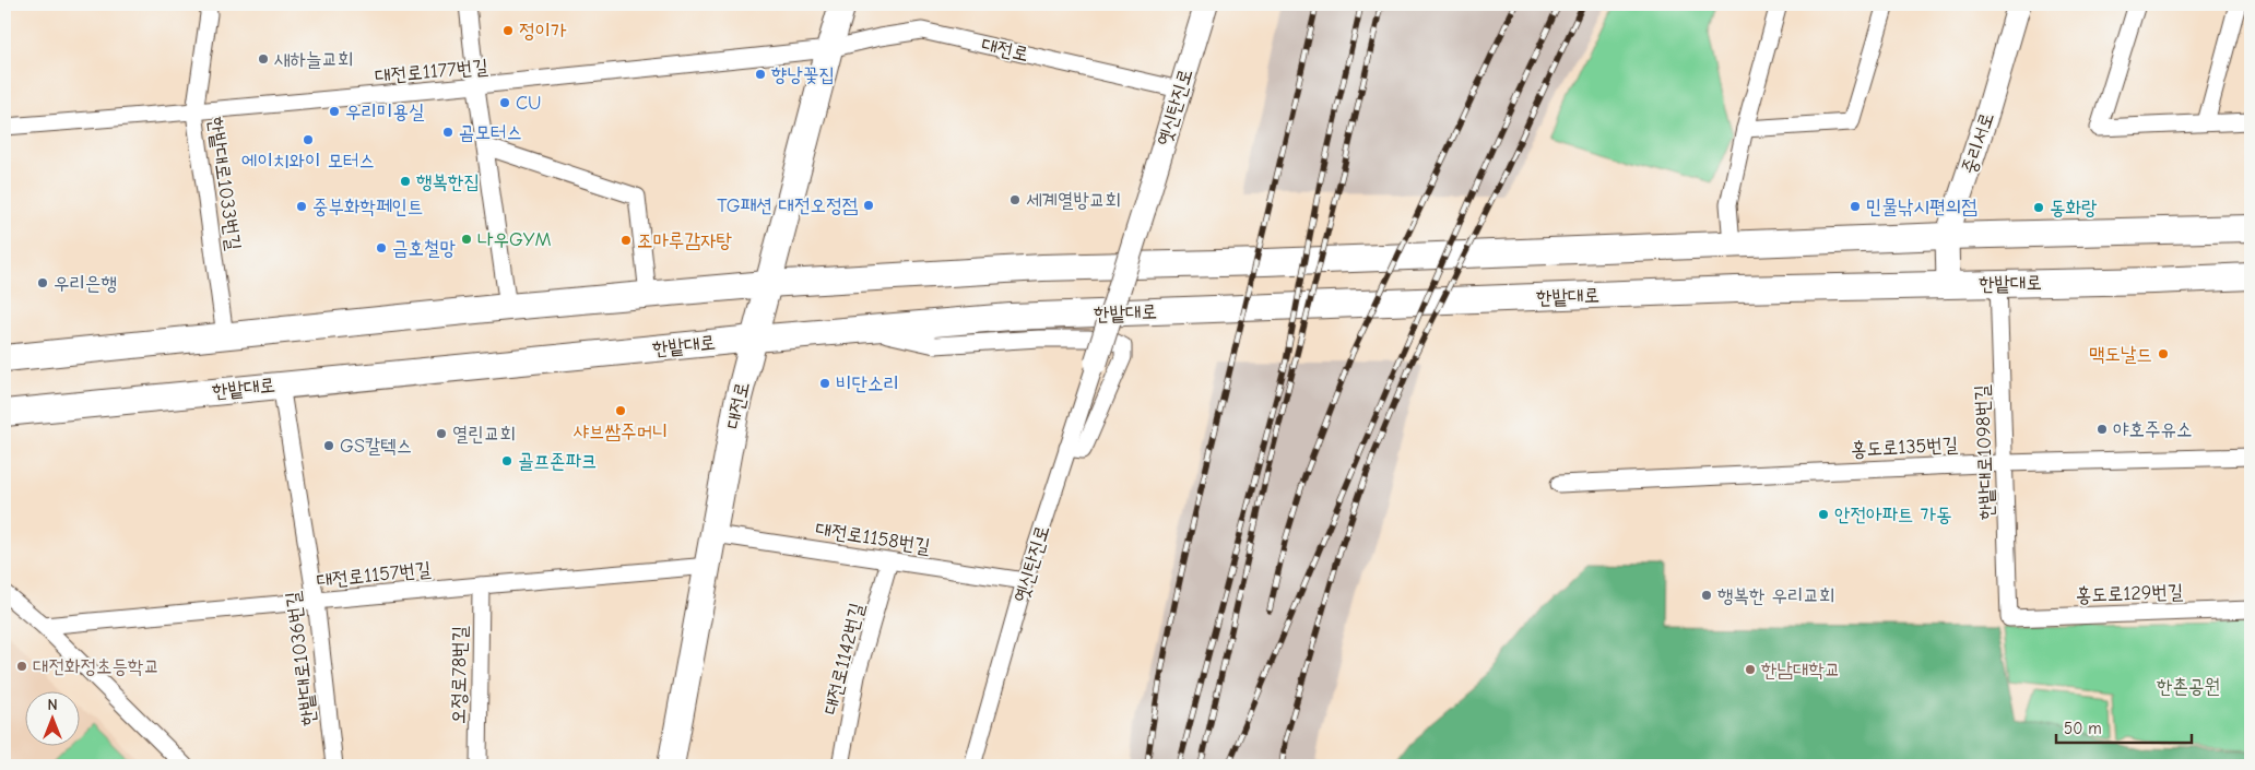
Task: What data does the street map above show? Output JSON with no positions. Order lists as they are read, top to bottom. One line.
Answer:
{"streets":{"main road":["대전로","한밭대로"],"street":["대전로1177번길","옛신탄진로","중리서로","한밭대로1033번길","홍도로135번길","한밭대로1098번길","대전로1158번길","대전로1157번길","홍도로129번길","한밭대로1036번길","대전로1142번길","오정로78번길"]},"crossings":[["대전로","대전로1177번길"],["대전로","옛신탄진로"],["대전로","한밭대로"],["대전로","대전로1158번길"],["대전로","대전로1157번길"],["대전로1177번길","한밭대로1033번길"],["옛신탄진로","대전로1158번길"],["중리서로","한밭대로"],["한밭대로","한밭대로1098번길"],["한밭대로","한밭대로1036번길"],["홍도로135번길","한밭대로1098번길"],["한밭대로1098번길","홍도로129번길"],["대전로1158번길","대전로1142번길"],["대전로1157번길","한밭대로1036번길"],["대전로1157번길","오정로78번길"]],"parks":["한촌공원"],"places":["정이가","새하늘교회","향낭꽃집","CU","우리미용실","곰모터스","에이치와이 모터스","행복한집","세계열방교회","TG패션 대전오정점","중부화학페인트","민물낚시편의점","동화랑","나우GYM","조마루감자탕","금호철망","우리은행","맥도날드","비단소리","샤브쌈주머니","야호주유소","열린교회","GS칼텍스","골프존파크","안전아파트 가동","행복한 우리교회","대전화정초등학교","한남대학교"],"scale_bar":"50 m","north":"top"}
